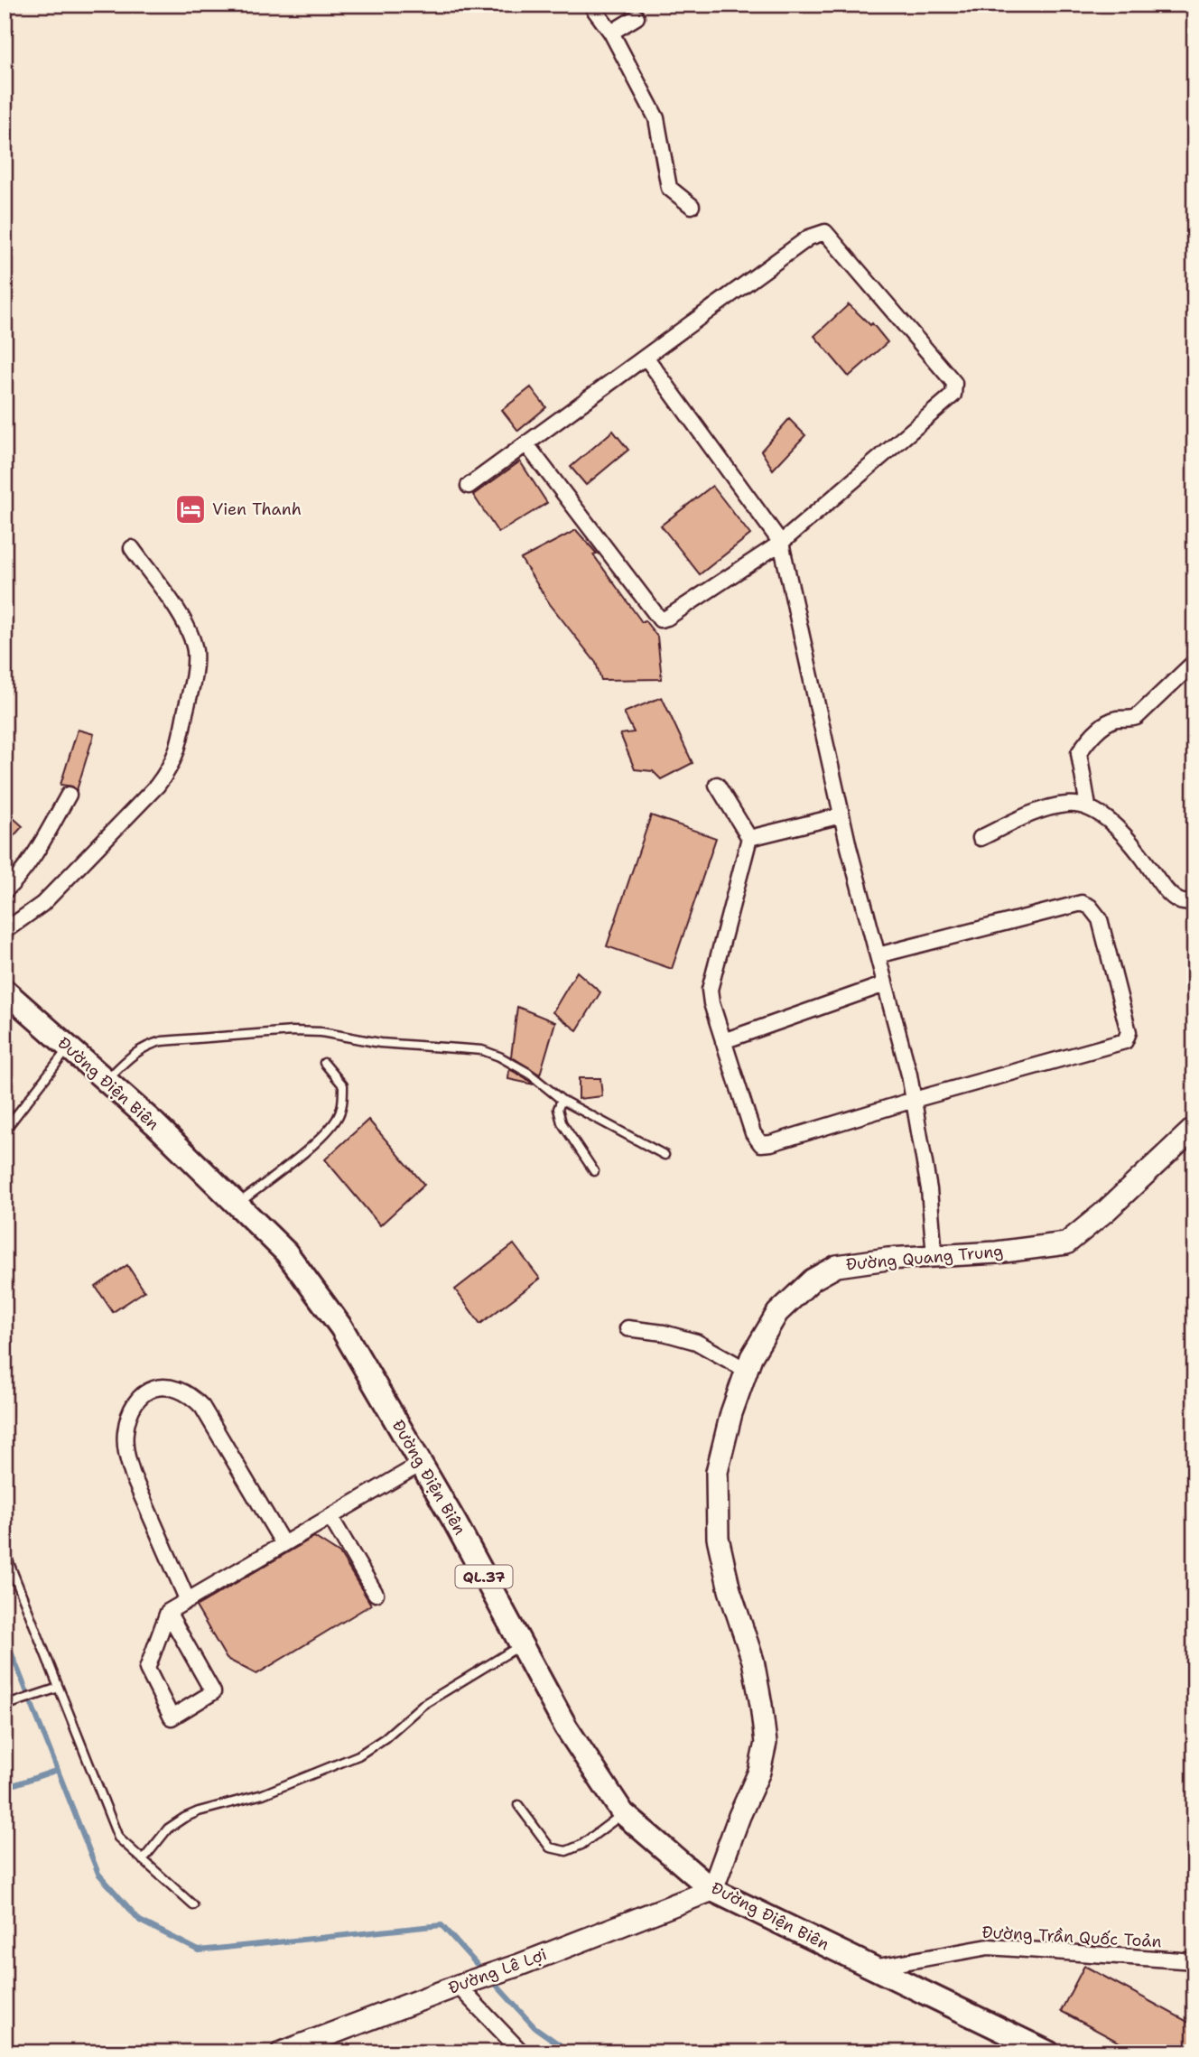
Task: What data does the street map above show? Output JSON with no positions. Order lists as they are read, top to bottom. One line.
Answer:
{"streets":{"main road":["Đường Điện Biên","QL.37"],"street":["Đường Quang Trung","Đường Trần Quốc Toản","Đường Lê Lợi"]},"crossings":[["Đường Điện Biên","Đường Quang Trung"],["Đường Điện Biên","Đường Trần Quốc Toản"],["Đường Điện Biên","Đường Lê Lợi"],["Đường Quang Trung","Đường Lê Lợi"]],"places":{"hotel":["Vien Thanh"]}}
